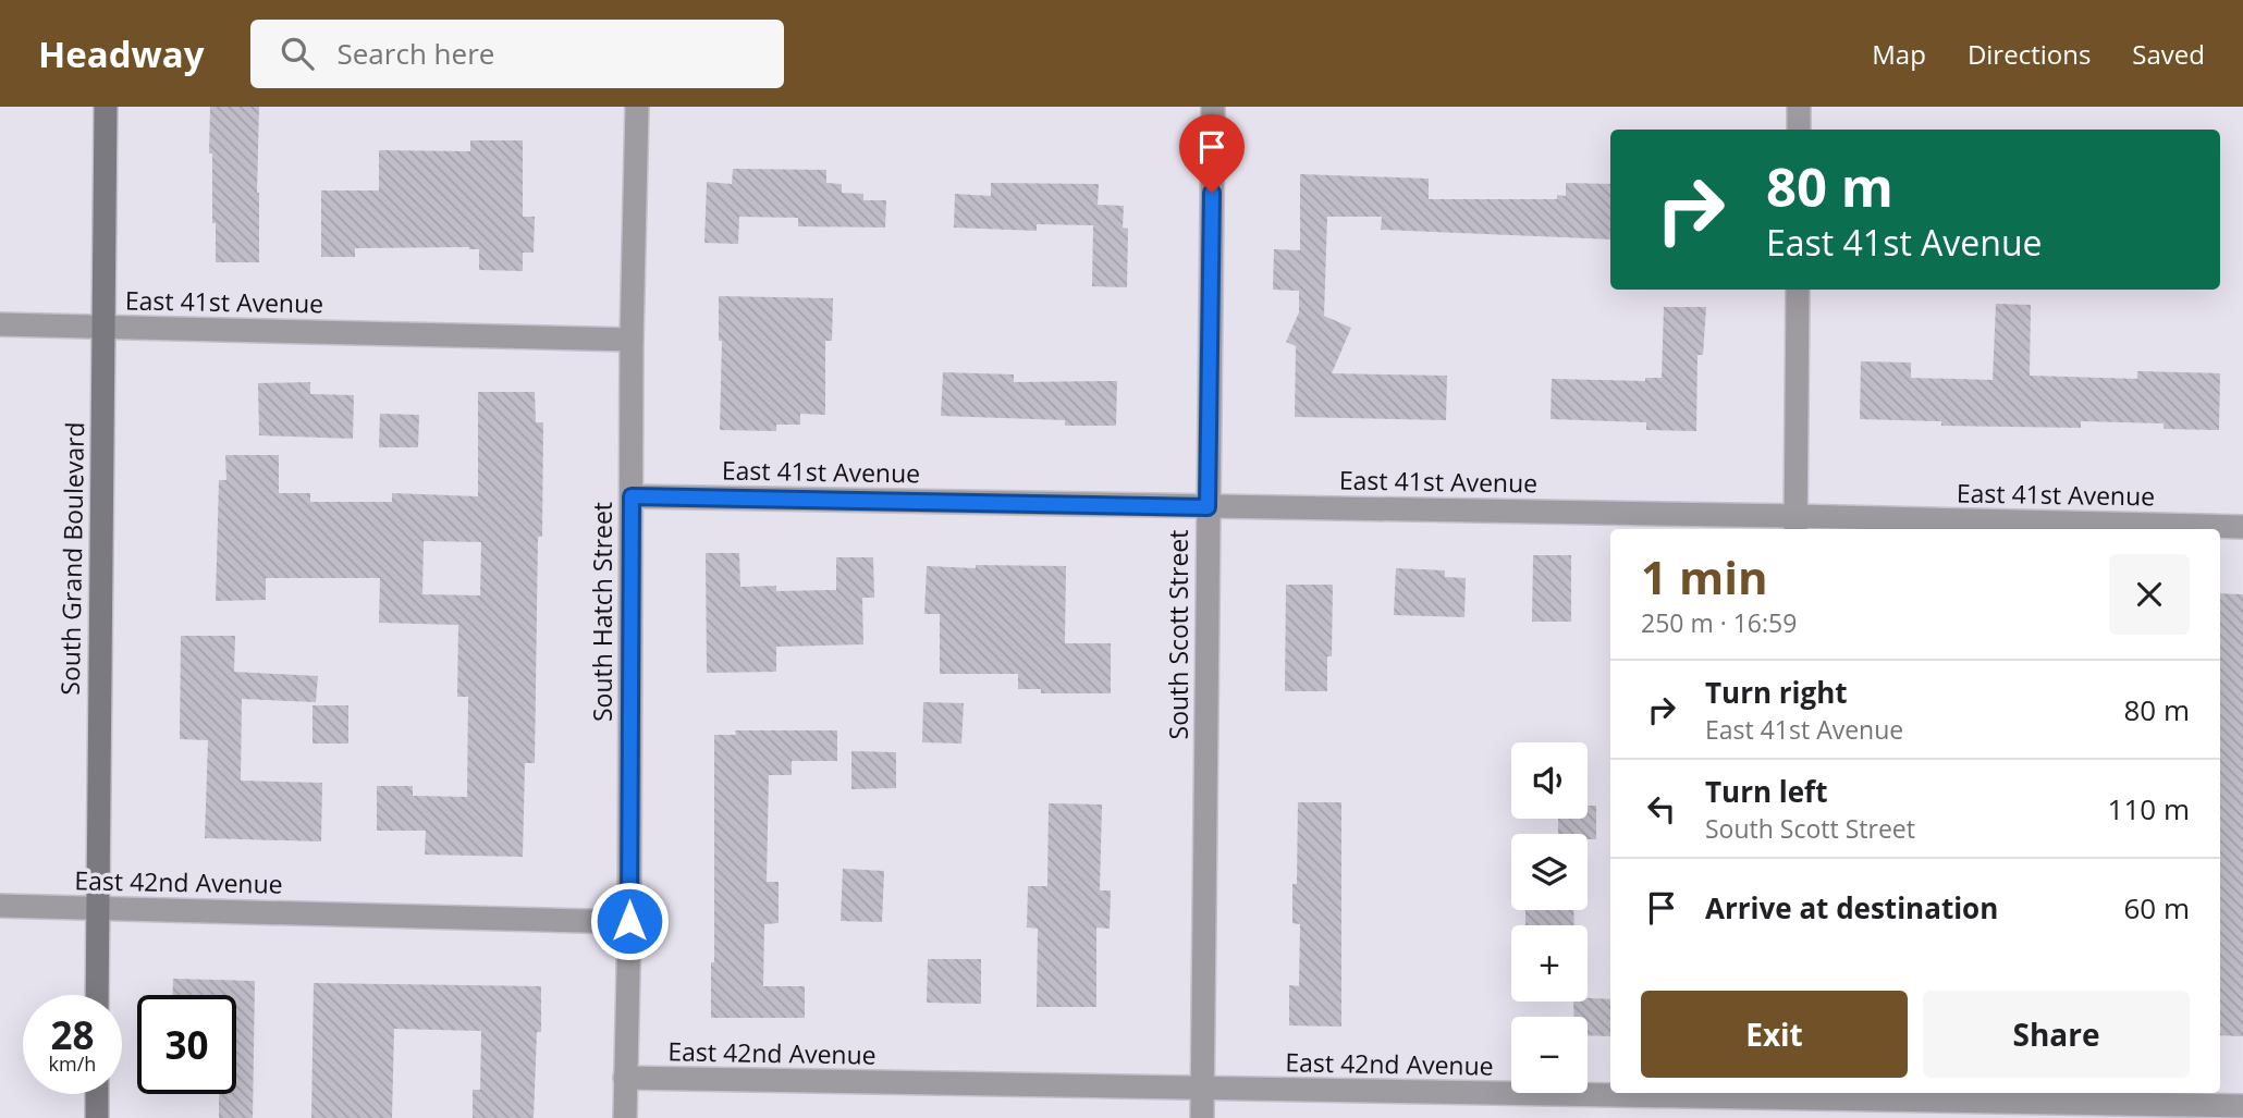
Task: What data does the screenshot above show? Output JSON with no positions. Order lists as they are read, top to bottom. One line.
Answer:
{"streets":{"main road":["South Grand Boulevard"],"street":["East 41st Avenue","South Hatch Street","South Scott Street","East 42nd Avenue"]},"crossings":[["East 41st Avenue","South Grand Boulevard"],["East 41st Avenue","South Hatch Street"],["East 41st Avenue","South Scott Street"],["South Grand Boulevard","East 42nd Avenue"],["South Hatch Street","East 42nd Avenue"],["South Scott Street","East 42nd Avenue"]],"page":{"header":"Headway","search":"Search here","nav":["Map","Directions","Saved"],"turn":["80 m","East 41st Avenue"],"heading":["1 min","250 m · 16:59"],"list":[{"name":"Turn right","note":"East 41st Avenue","value":"80 m"},{"name":"Turn left","note":"South Scott Street","value":"110 m"},{"name":"Arrive at destination","value":"60 m"}],"map_buttons":["+","−"],"buttons":["Exit","Share"],"speed":"28 km/h","limit":"30"}}
